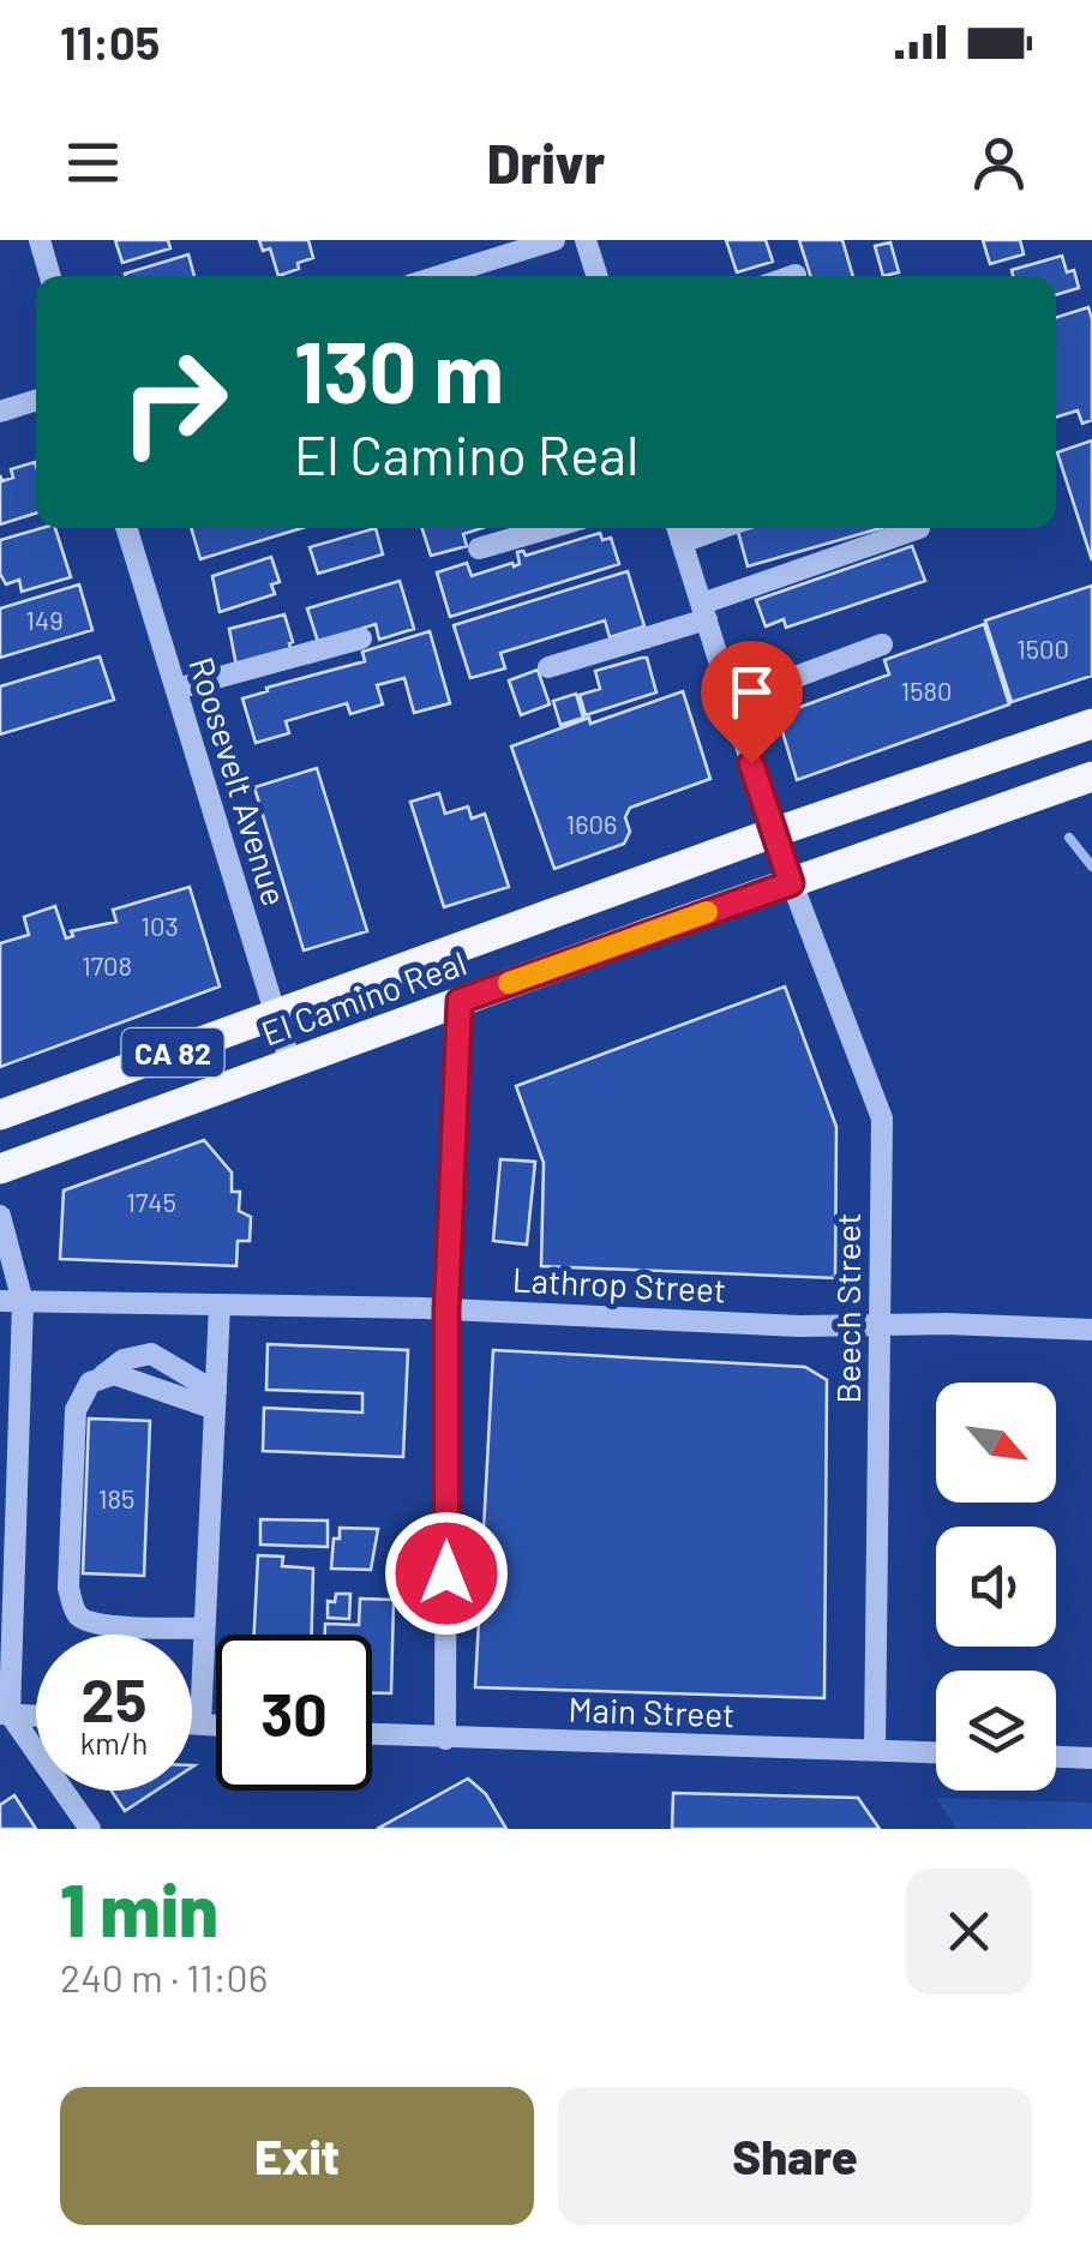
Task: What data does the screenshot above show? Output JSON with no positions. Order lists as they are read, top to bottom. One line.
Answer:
{"streets":{"main road":["El Camino Real","CA 82"],"street":["Roosevelt Avenue","Lathrop Street","Beech Street","Main Street"]},"crossings":[["Roosevelt Avenue","El Camino Real"],["El Camino Real","Beech Street"],["Lathrop Street","Beech Street"],["Beech Street","Main Street"]],"house_numbers":["149","1500","1580","1606","103","1708","1745","185"],"north":"bottom right","page":{"status":"11:05","header":"Drivr","turn":["130 m","El Camino Real"],"speed":"25 km/h","limit":"30","heading":["1 min","240 m · 11:06"],"buttons":["Exit","Share"]}}
